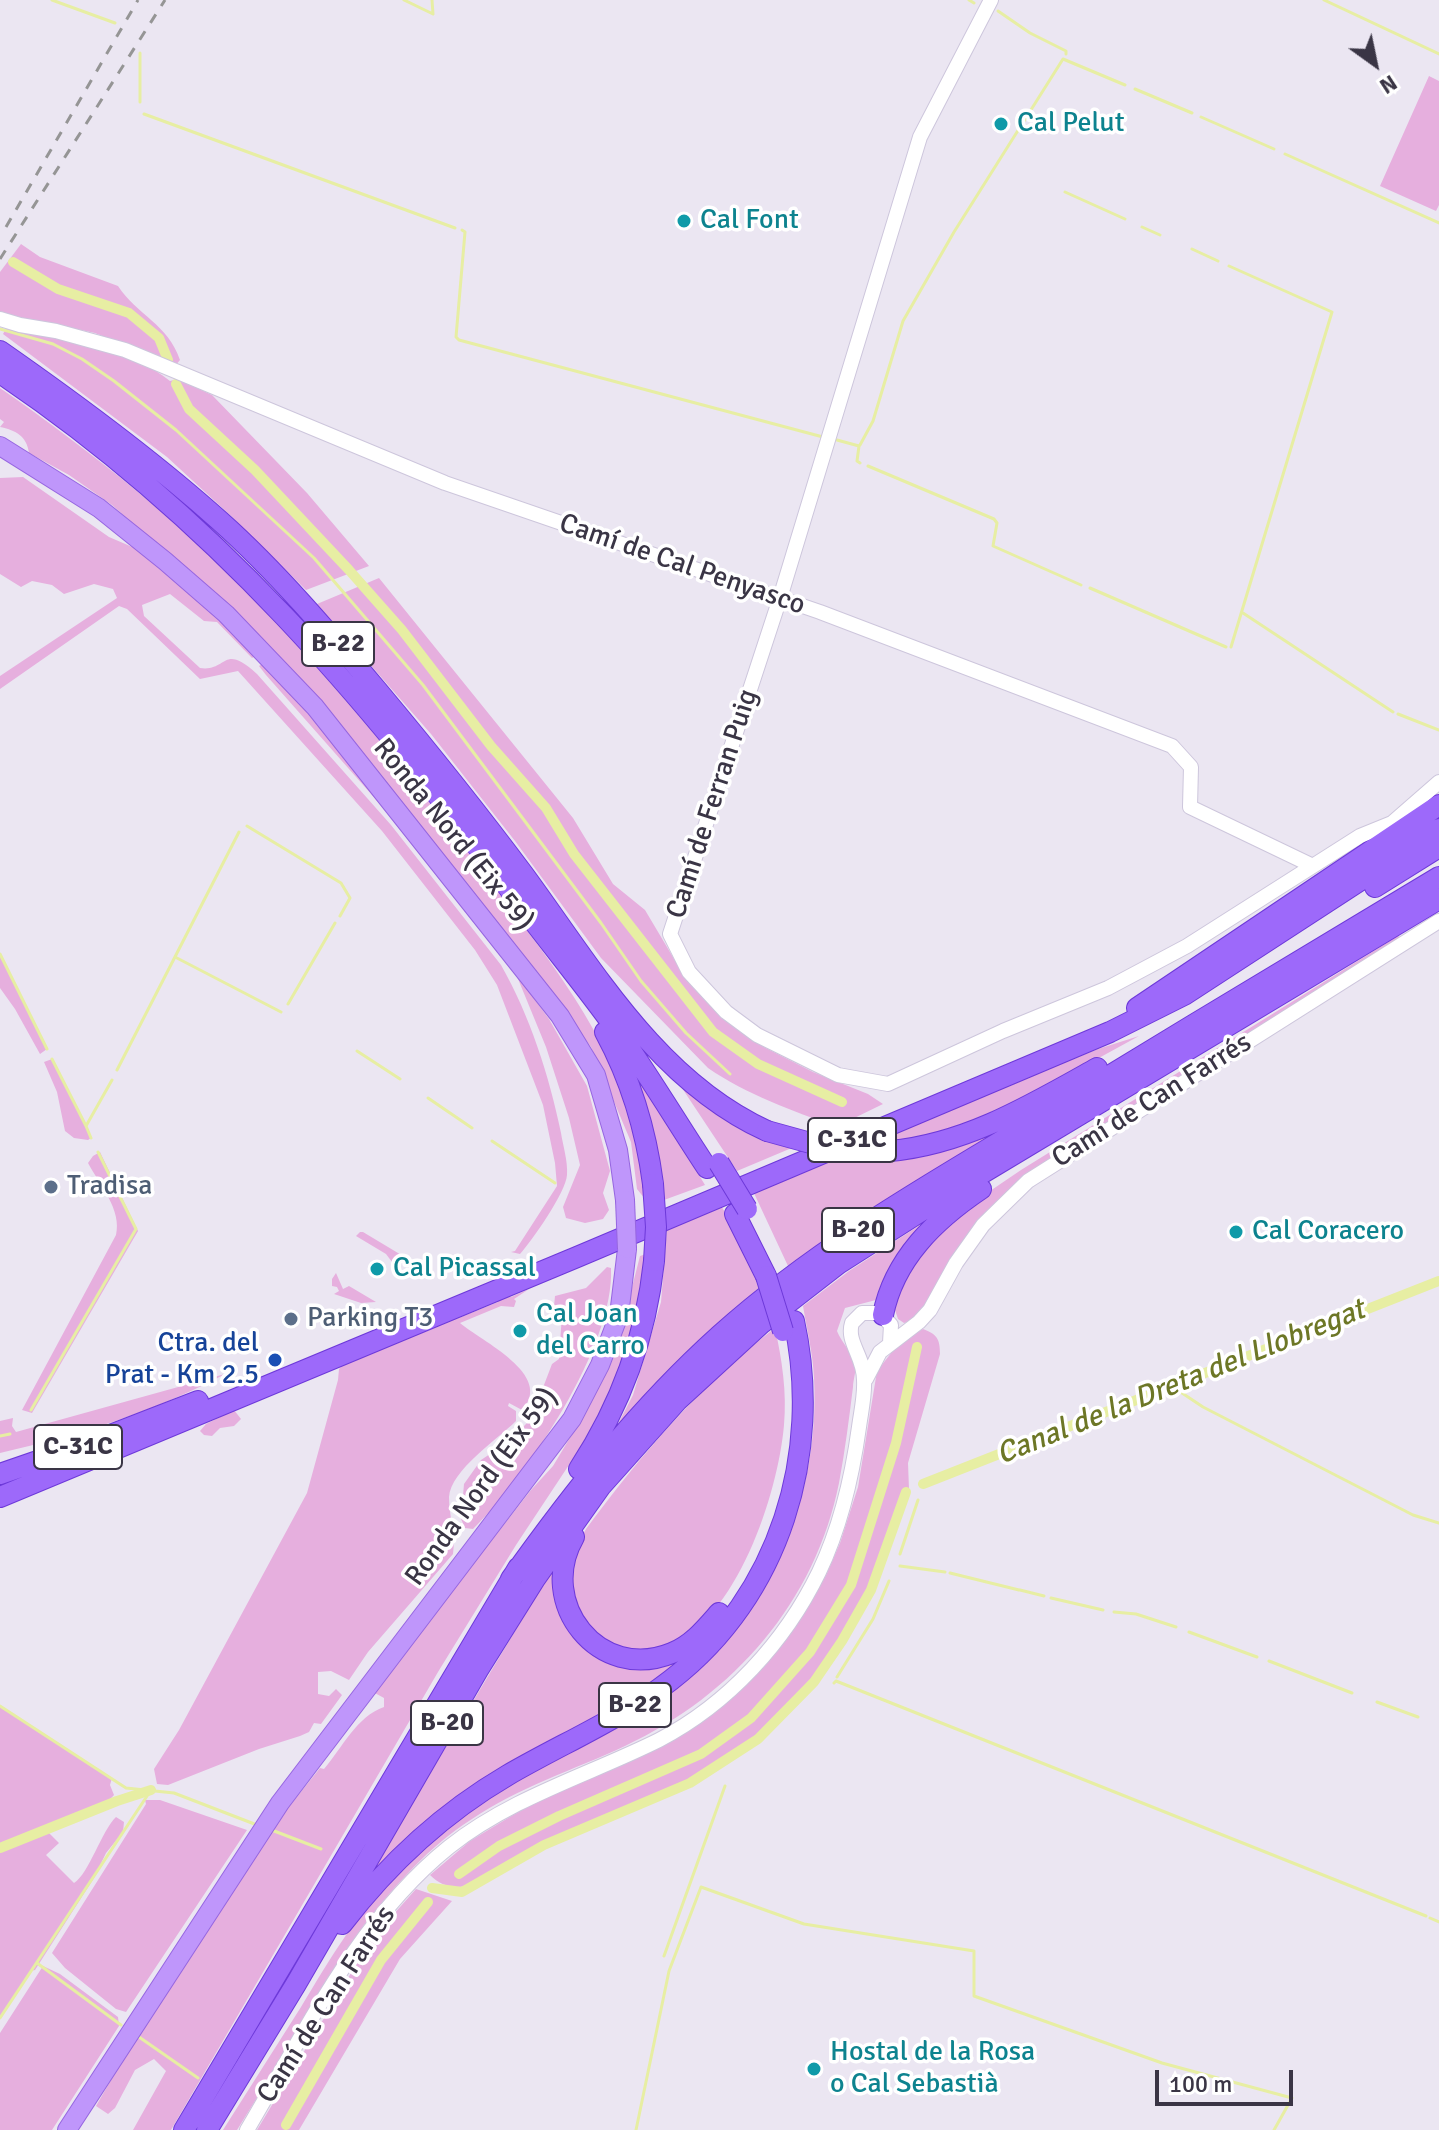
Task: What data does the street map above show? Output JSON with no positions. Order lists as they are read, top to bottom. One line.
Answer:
{"streets":{"highway":["B-22","C-31C","B-20"],"main road":["Ronda Nord (Eix 59)"],"street":["Camí de Cal Penyasco","Camí de Ferran Puig","Camí de Can Farrés"]},"crossings":[["Camí de Cal Penyasco","Camí de Ferran Puig"],["B-22","B-20"]],"water":["Canal de la Dreta del Llobregat"],"places":["Cal Pelut","Cal Font","Tradisa","Cal Coracero","Cal Picassal","Parking T3","Cal Joan del Carro","Ctra. del Prat - Km 2.5","Hostal de la Rosa o Cal Sebastià"],"scale_bar":"100 m","north":"bottom right"}
